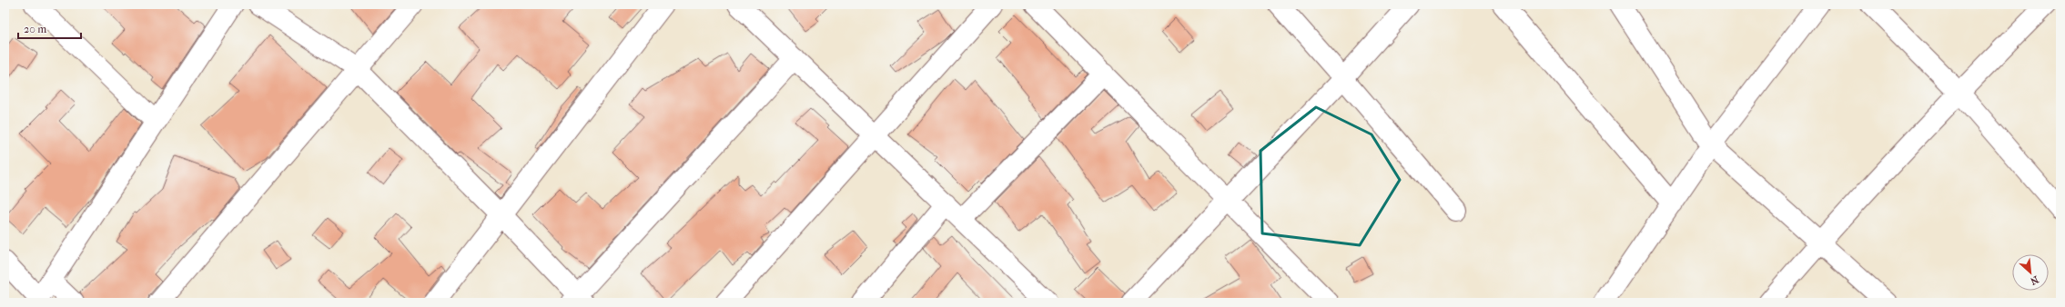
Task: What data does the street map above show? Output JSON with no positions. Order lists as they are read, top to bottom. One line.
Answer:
{"scale_bar":"20 m","north":"bottom right"}
